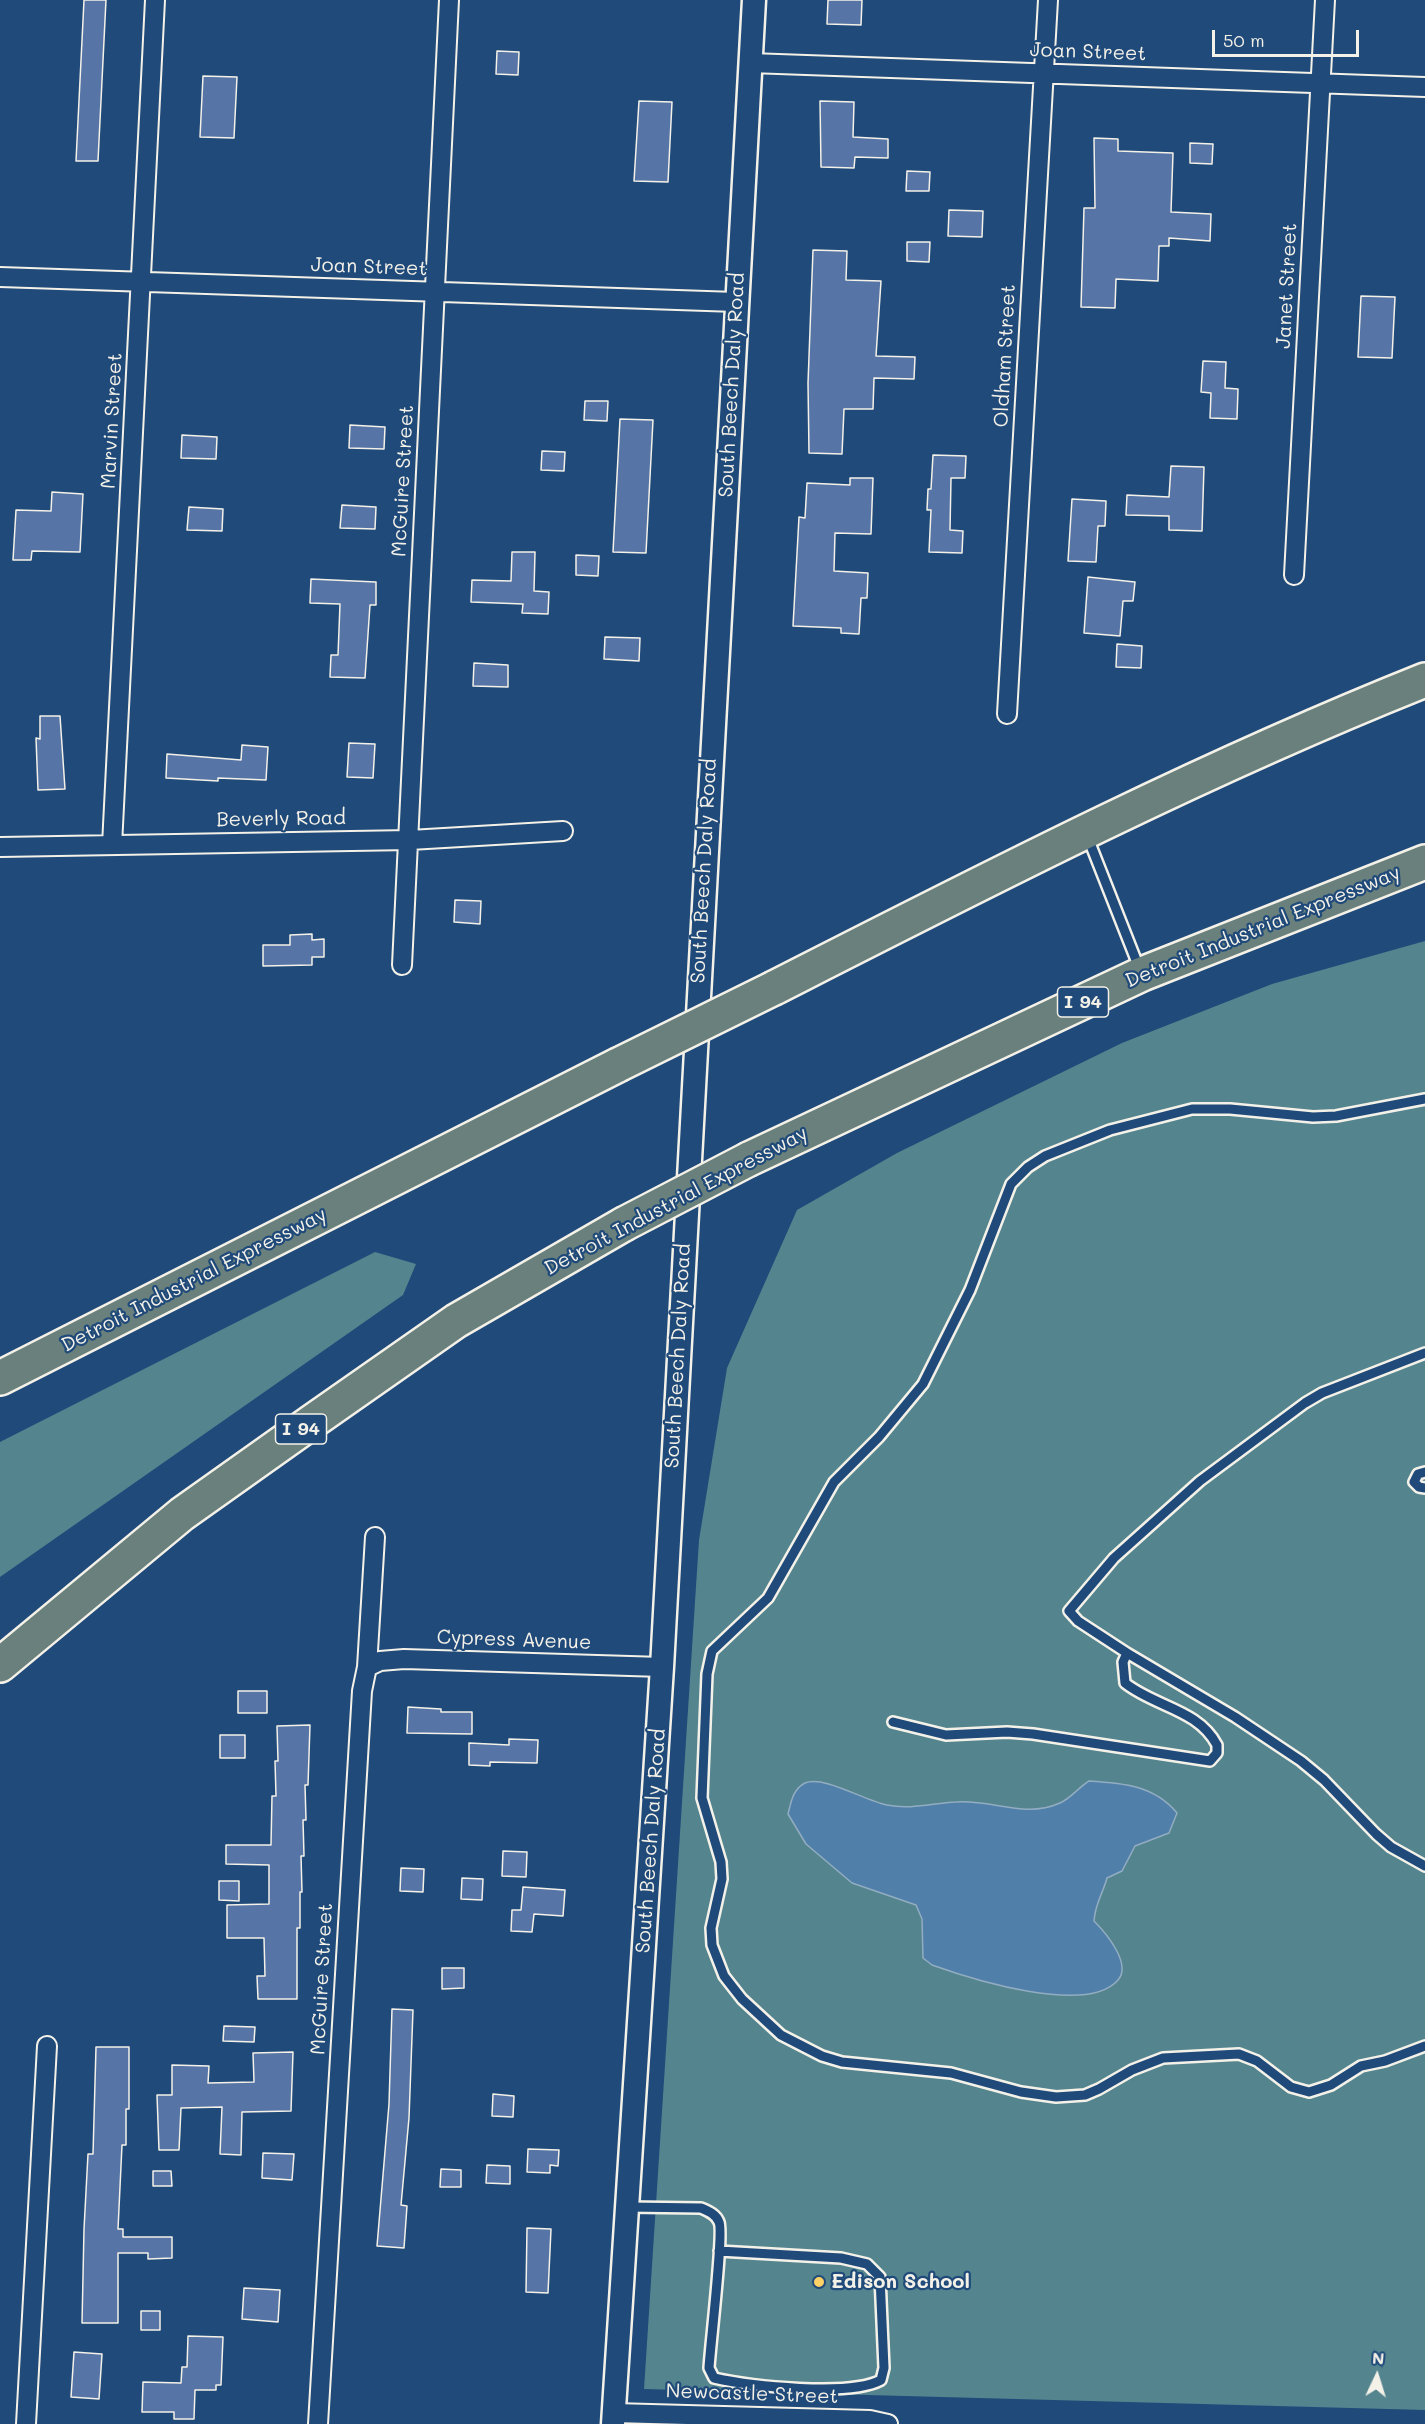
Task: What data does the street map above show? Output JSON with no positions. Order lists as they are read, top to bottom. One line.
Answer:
{"streets":{"highway":["Detroit Industrial Expressway","I 94"],"street":["Joan Street","Janet Street","Oldham Street","South Beech Daly Road","Marvin Street","McGuire Street","Beverly Road","Cypress Avenue","Newcastle Street"]},"crossings":[["Joan Street","Janet Street"],["Joan Street","Oldham Street"],["Joan Street","South Beech Daly Road"],["Joan Street","Marvin Street"],["Joan Street","McGuire Street"],["South Beech Daly Road","Cypress Avenue"],["South Beech Daly Road","Newcastle Street"],["Marvin Street","Beverly Road"],["McGuire Street","Beverly Road"],["McGuire Street","Cypress Avenue"]],"places":["Edison School"],"scale_bar":"50 m","north":"top"}
